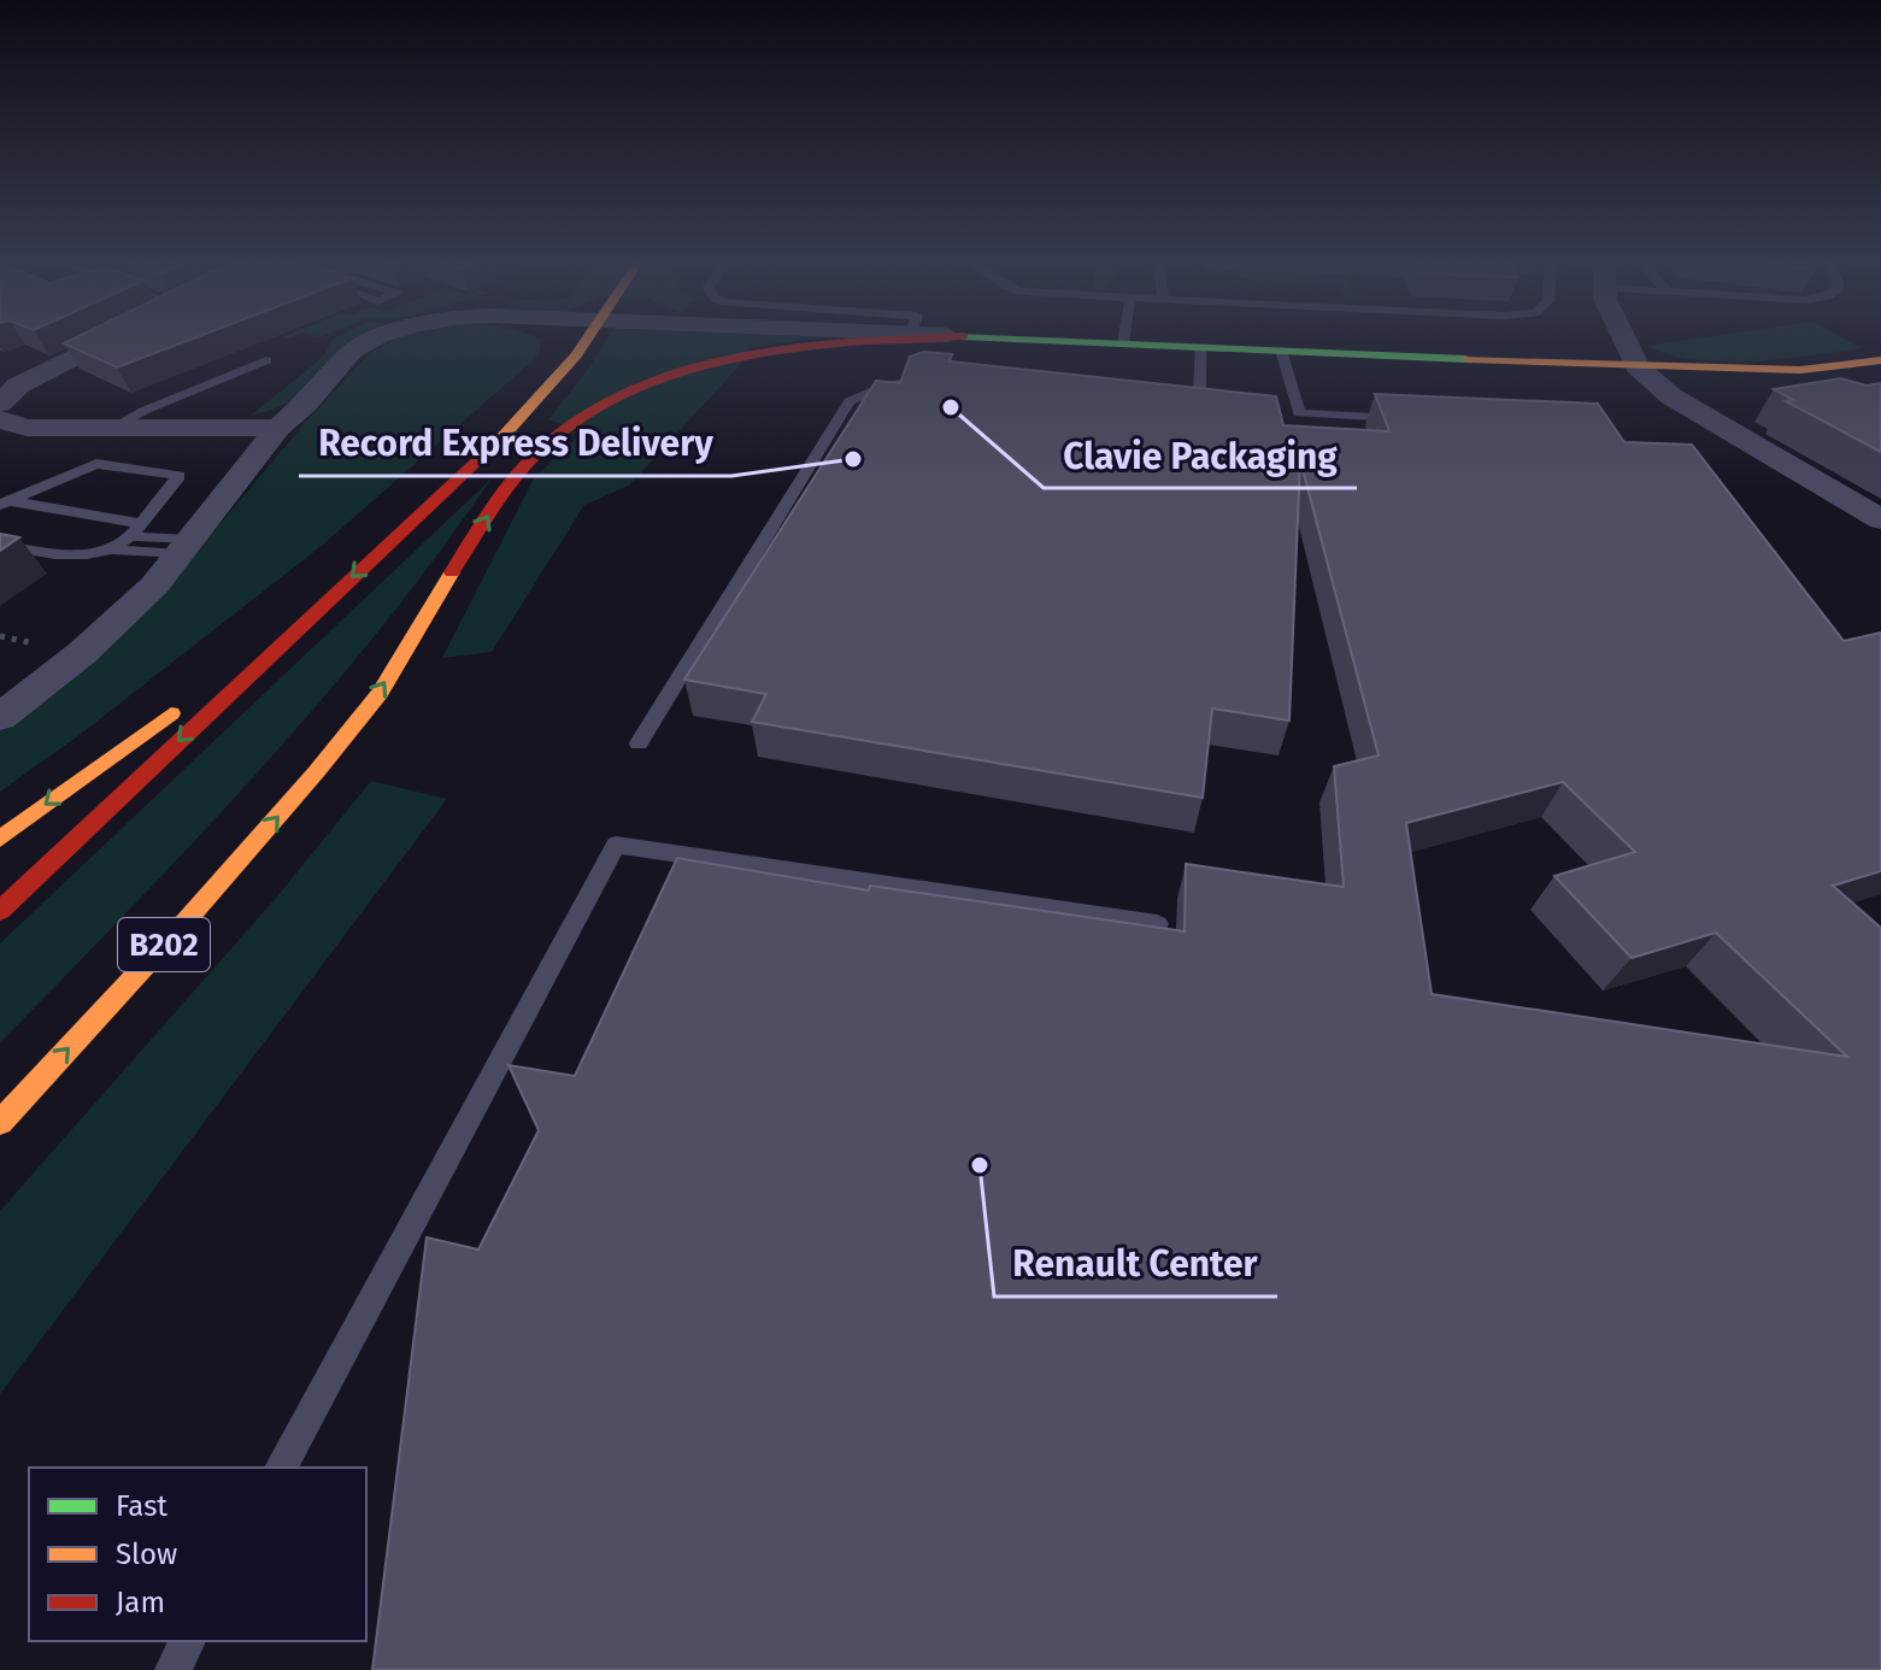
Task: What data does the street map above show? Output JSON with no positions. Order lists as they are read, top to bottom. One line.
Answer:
{"streets":{"highway":["B202"]},"places":["Clavie Packaging","Record Express Delivery","Renault Center"],"legend":["Fast","Slow","Jam"]}
